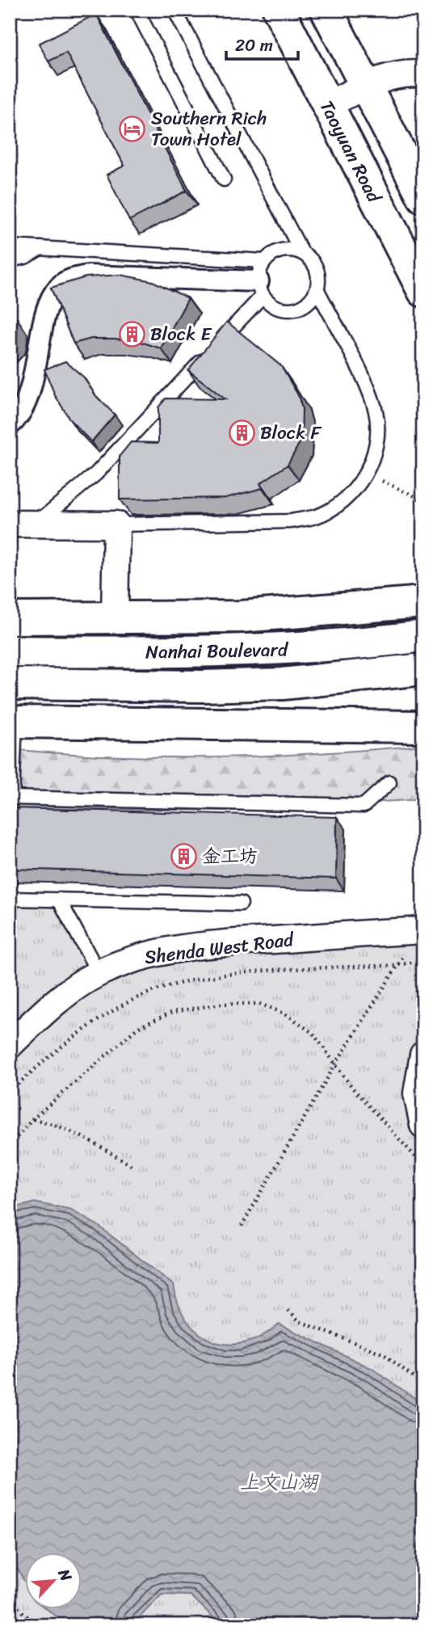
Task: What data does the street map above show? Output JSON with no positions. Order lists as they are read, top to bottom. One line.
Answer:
{"streets":{"main road":["Taoyuan Road","Nanhai Boulevard"],"street":["Shenda West Road"]},"water":["上文山湖"],"places":{"hotel":["Southern Rich Town Hotel"],"building":["Block E","Block F","金工坊"]},"scale_bar":"20 m","north":"top right"}
